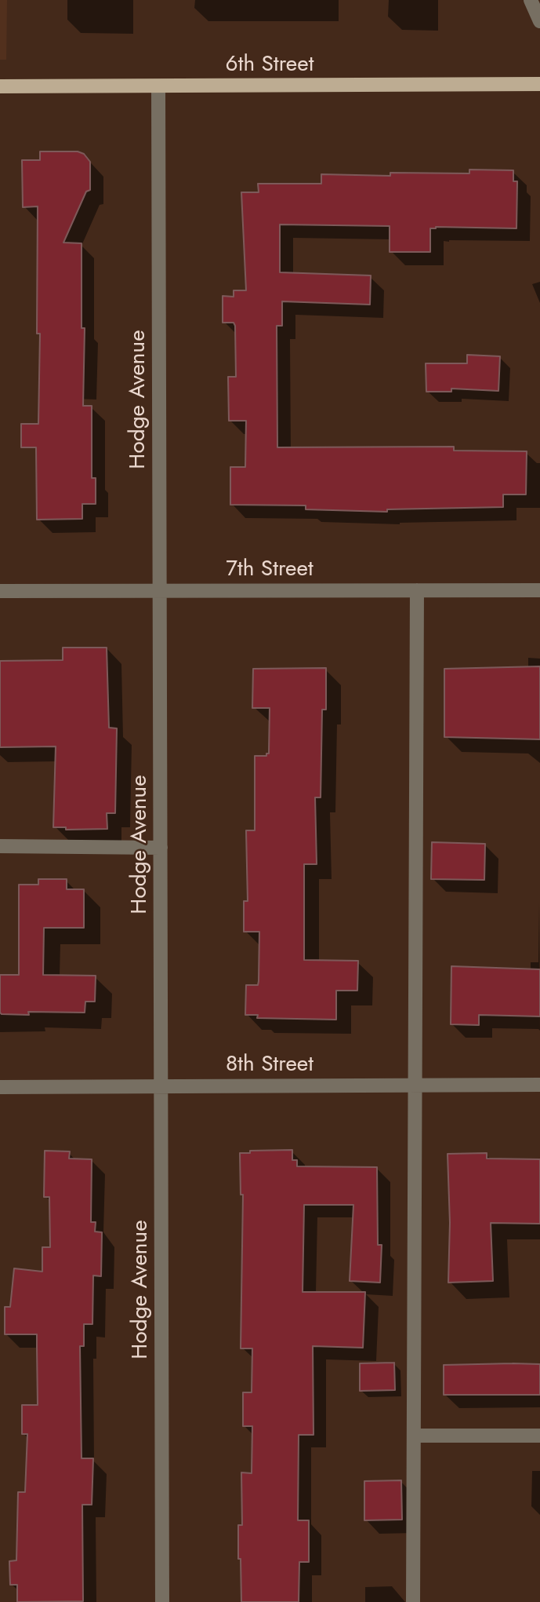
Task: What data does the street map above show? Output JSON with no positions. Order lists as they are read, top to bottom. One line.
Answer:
{"streets":{"main road":["6th Street"],"street":["Hodge Avenue","7th Street","8th Street"]},"crossings":[["6th Street","Hodge Avenue"],["Hodge Avenue","7th Street"],["Hodge Avenue","8th Street"]]}
